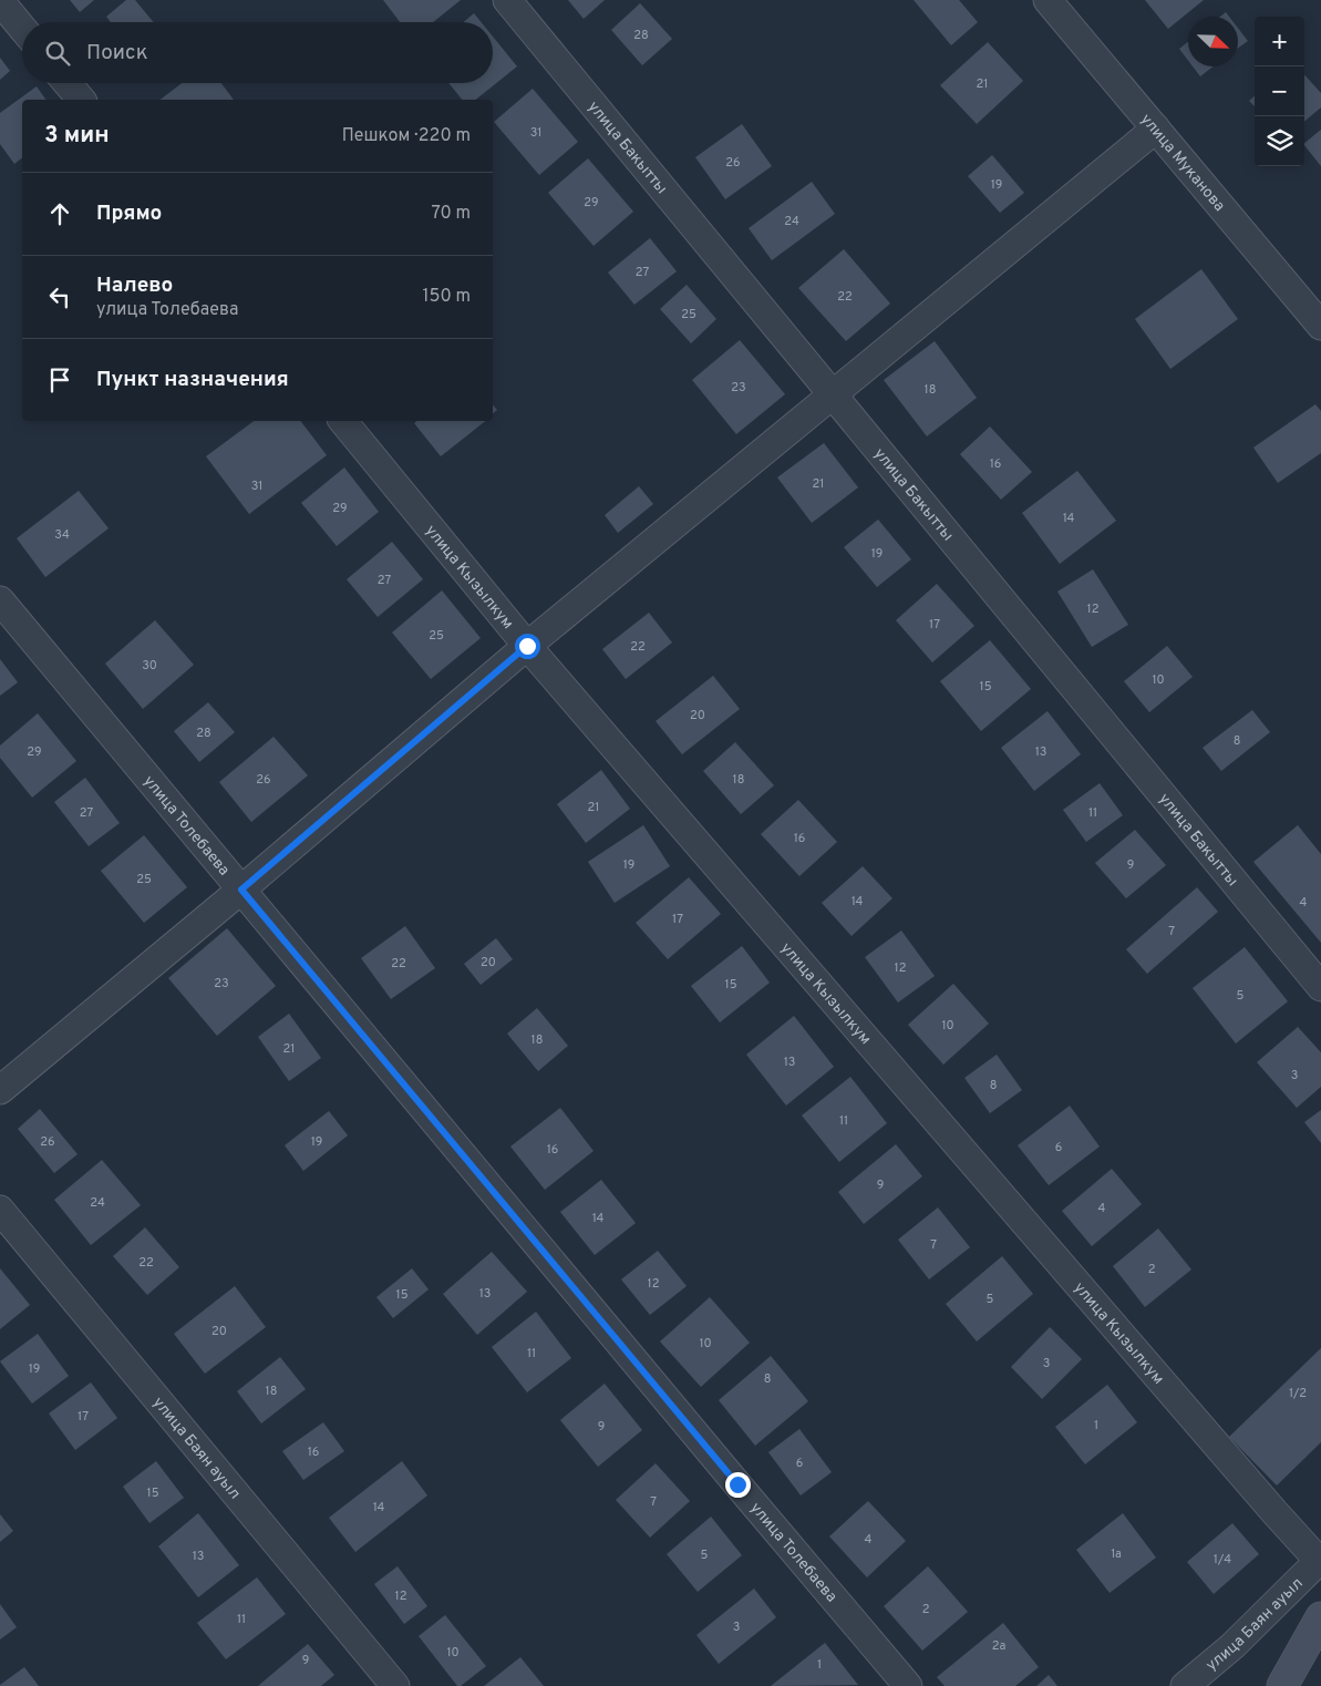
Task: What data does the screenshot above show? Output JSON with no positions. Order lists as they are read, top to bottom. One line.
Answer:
{"streets":{"street":["улица Бакытты","улица Муканова","улица Кызылкум","улица Толебаева","улица Баян ауыл"]},"crossings":[["улица Кызылкум","улица Баян ауыл"]],"house_numbers":["28","21","31","26","19","29","24","27","22","25","23","18","16","21","31","29","14","34","19","27","12","17","25","22","30","10","15","20","28","8","29","13","26","18","21","27","11","16","19","9","25","14","4","17","7","20","22","12","23","15","5","10","18","21","13","3","8","11","26","19","6","16","9","24","4","14","7","22","2","12","13","15","5","20","10","11","3","19","8","18","1/2","17","1","9","16","6","15","7","14","4","1а","5","13","1/4","12","2","11","3","2а","10","9","1"],"north":"bottom right","page":{"map_buttons":["+","−"],"search":"Поиск","heading":["3 мин","Пешком · 220 m"],"list":[["Прямо","70 m"],["Налево","улица Толебаева","150 m"],"Пункт назначения"]}}
